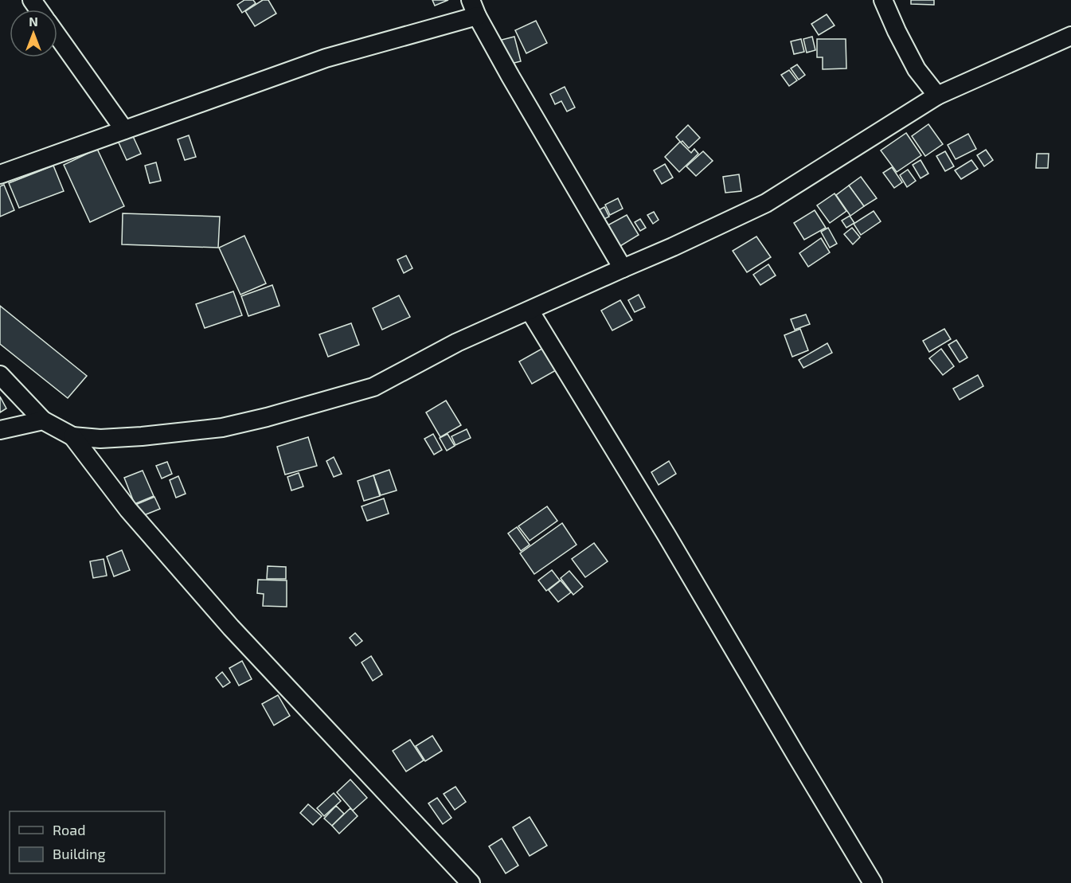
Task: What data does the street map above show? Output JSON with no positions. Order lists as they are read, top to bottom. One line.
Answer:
{"legend":["Road","Building"],"north":"top"}
